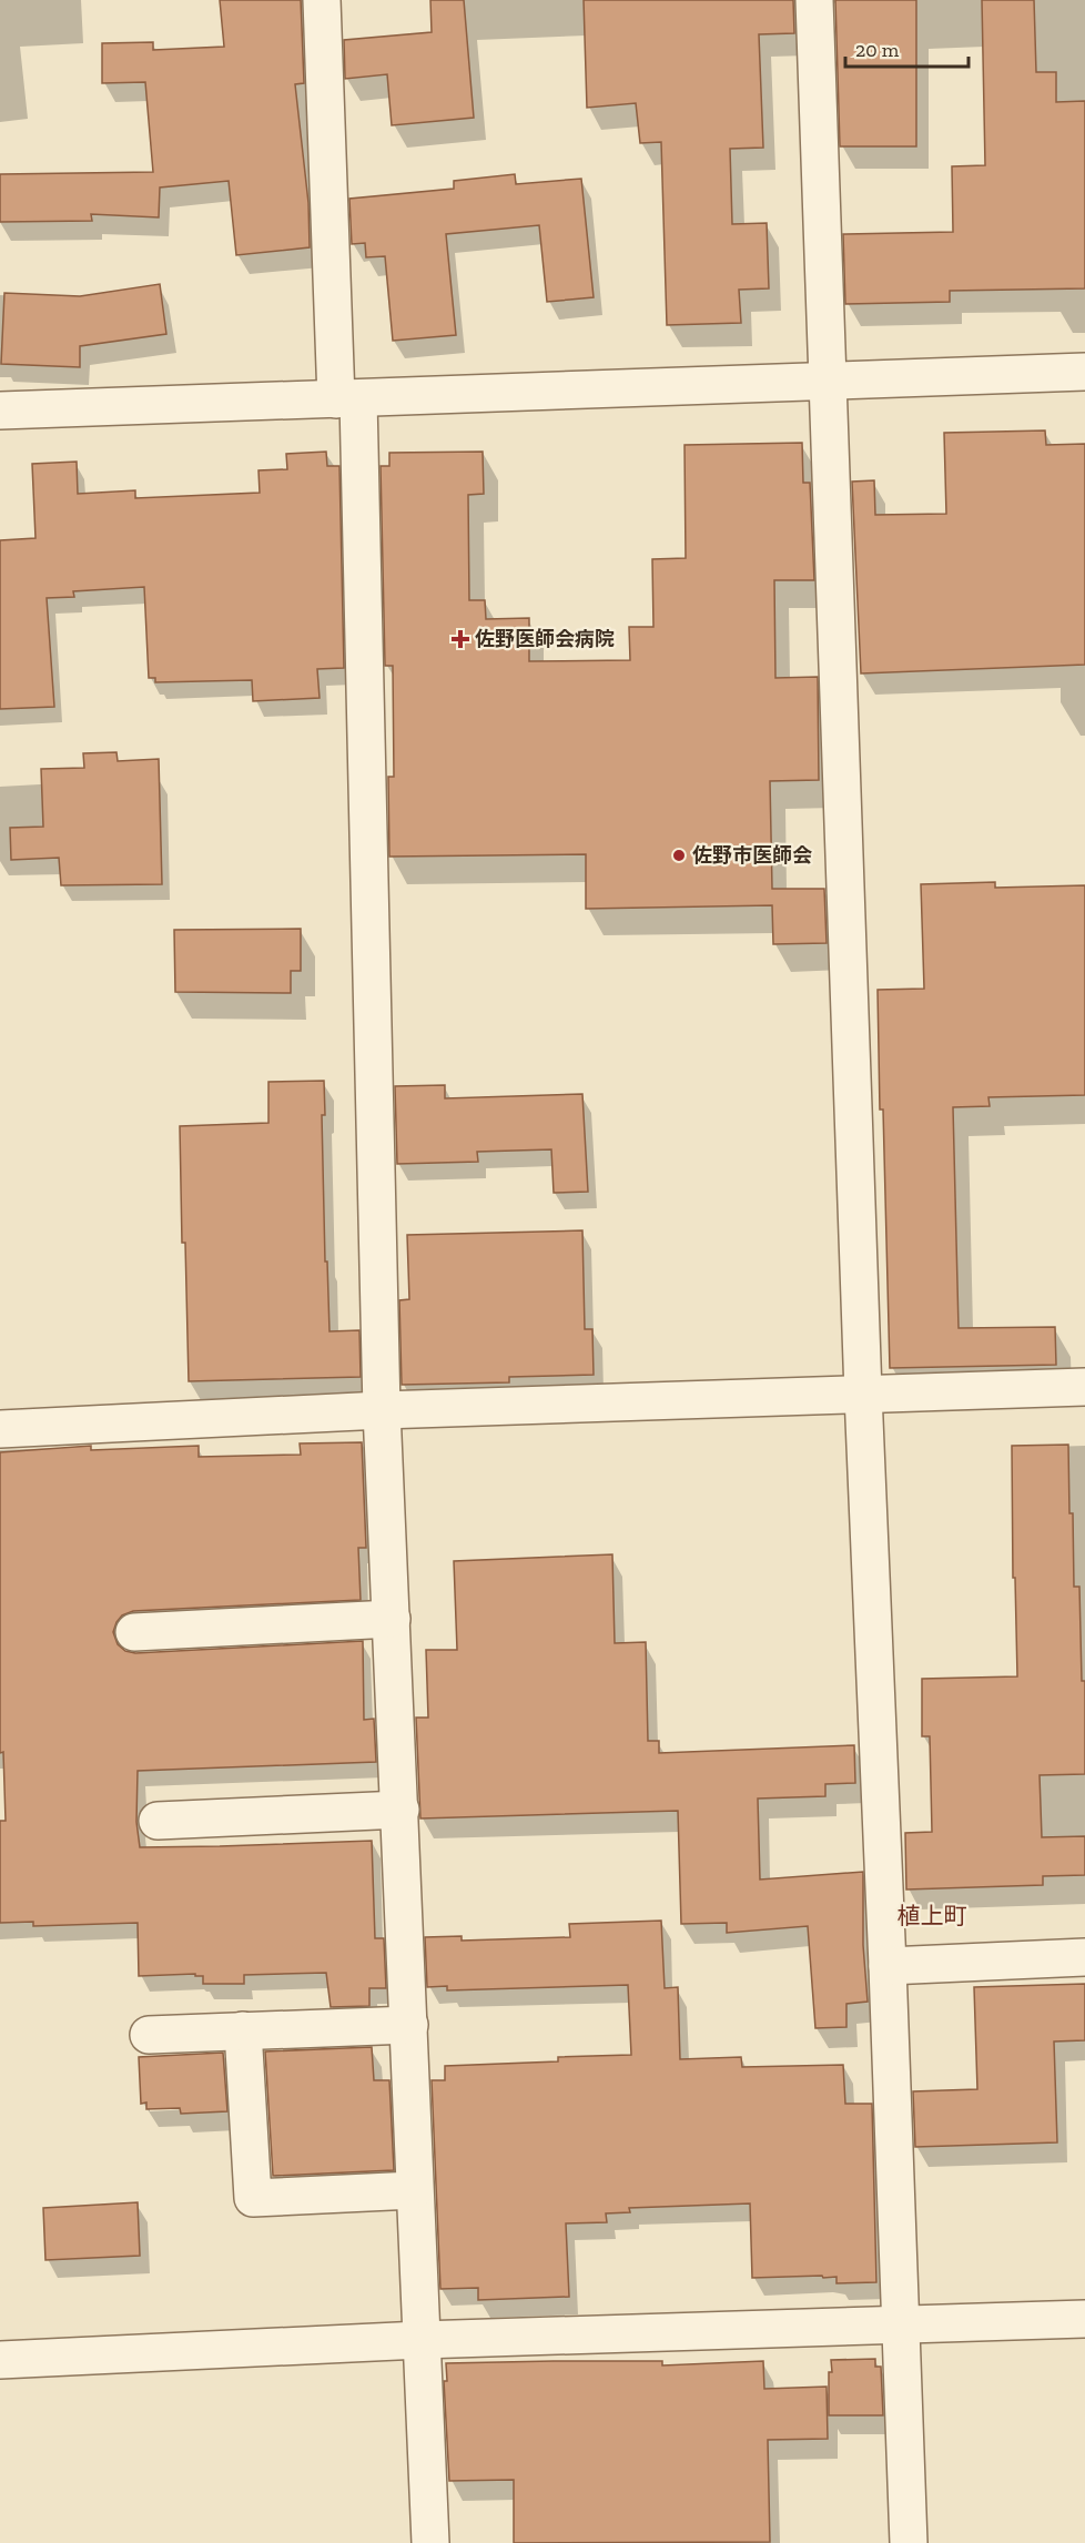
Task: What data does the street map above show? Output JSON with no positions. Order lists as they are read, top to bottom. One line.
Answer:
{"districts":["植上町"],"places":{"health":["佐野医師会病院"],"other":["佐野市医師会"]},"scale_bar":"20 m"}
